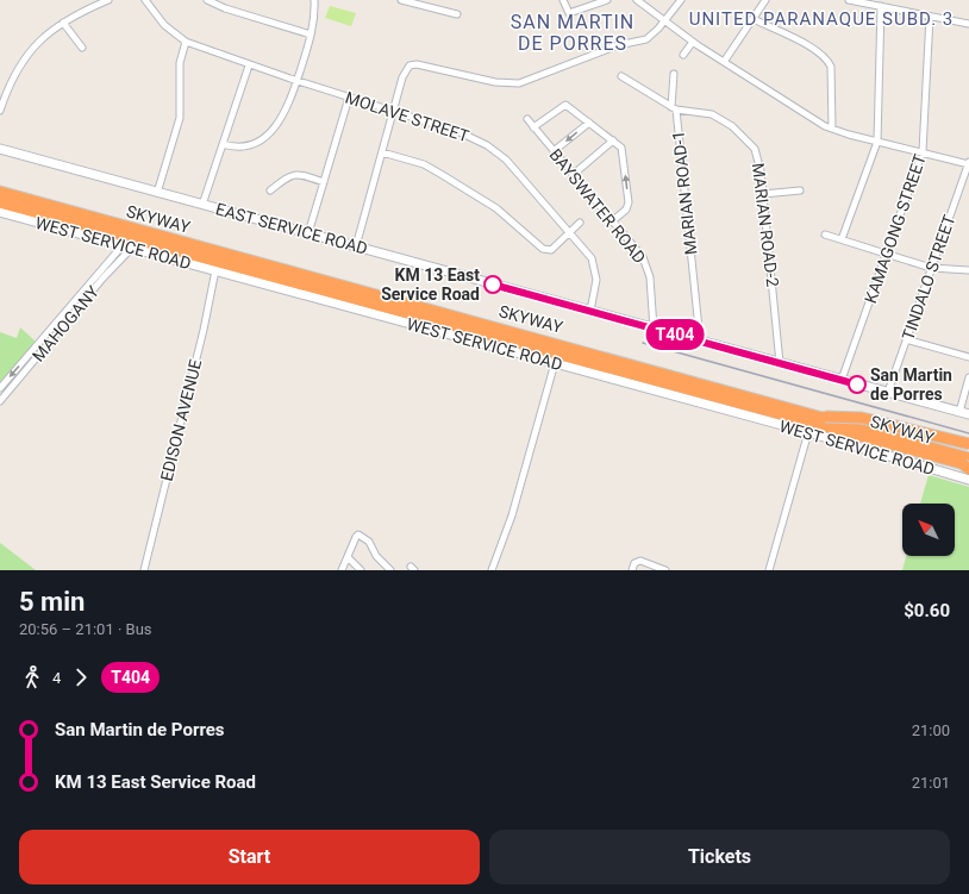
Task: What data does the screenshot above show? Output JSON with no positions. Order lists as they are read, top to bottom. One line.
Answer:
{"streets":{"highway":["SKYWAY"],"main road":["EAST SERVICE ROAD","WEST SERVICE ROAD"],"street":["MOLAVE STREET","MARIAN ROAD-1","BAYSWATER ROAD","MARIAN ROAD-2","KAMAGONG STREET","TINDALO STREET","MAHOGANY","EDISON AVENUE"]},"crossings":[["MOLAVE STREET","EAST SERVICE ROAD"],["MARIAN ROAD-1","MARIAN ROAD-2"],["MARIAN ROAD-1","EAST SERVICE ROAD"],["BAYSWATER ROAD","EAST SERVICE ROAD"],["MARIAN ROAD-2","EAST SERVICE ROAD"],["EAST SERVICE ROAD","KAMAGONG STREET"],["EAST SERVICE ROAD","TINDALO STREET"],["WEST SERVICE ROAD","MAHOGANY"],["WEST SERVICE ROAD","EDISON AVENUE"]],"districts":["UNITED PARANAQUE SUBD. 3","SAN MARTIN DE PORRES"],"places":["KM 13 East Service Road","San Martin de Porres"],"lines":["bus line T404"],"north":"top left","page":{"on_map":"T404","heading":["5 min","20:56 – 21:01 · Bus","$0.60"],"legs":["4","T404"],"list":[{"name":"San Martin de Porres","value":"21:00"},{"name":"KM 13 East Service Road","value":"21:01"}],"buttons":["Start","Tickets"]}}
